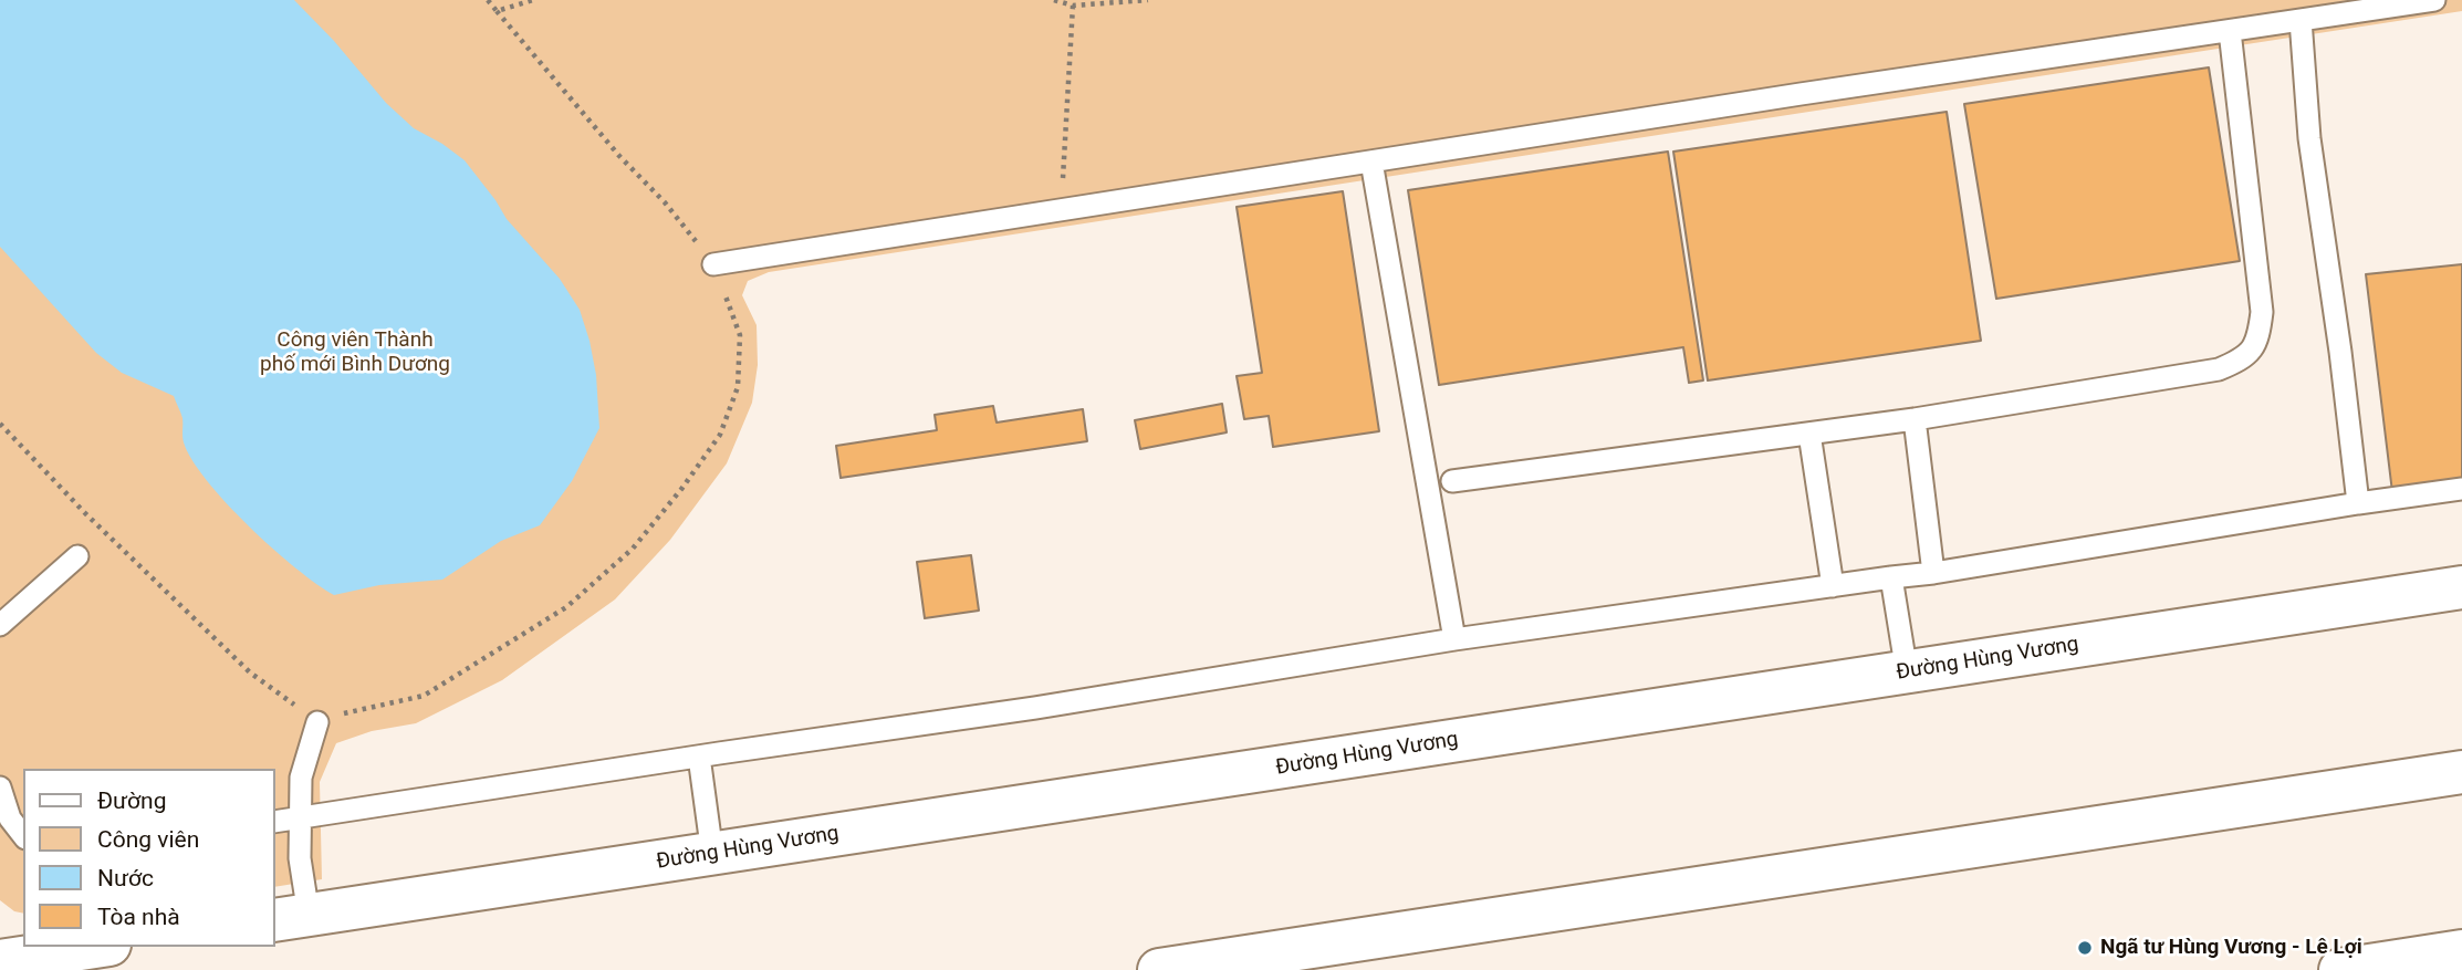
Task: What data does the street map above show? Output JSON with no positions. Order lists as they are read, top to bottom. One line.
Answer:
{"streets":{"main road":["Đường Hùng Vương"]},"parks":["Công viên Thành phố mới Bình Dương"],"places":["Ngã tư Hùng Vương - Lê Lợi"],"legend":["Đường","Công viên","Nước","Tòa nhà"]}
